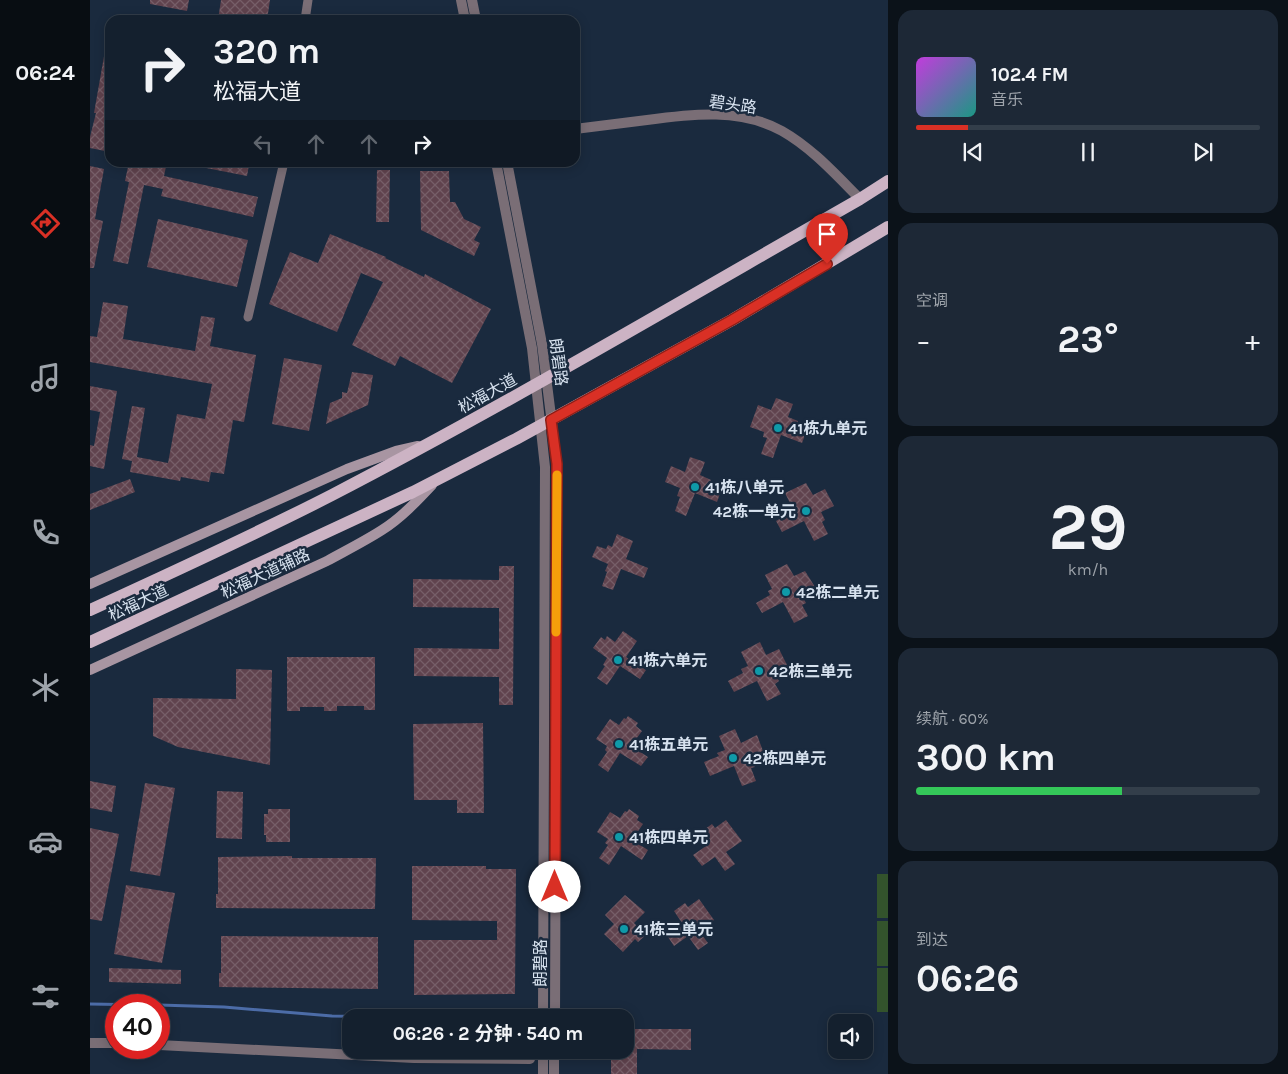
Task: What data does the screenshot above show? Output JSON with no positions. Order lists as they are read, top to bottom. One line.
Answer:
{"streets":{"main road":["松福大道","松福大道辅路"],"street":["碧头路","朗碧路"]},"crossings":[["碧头路","松福大道"],["朗碧路","松福大道"],["松福大道","松福大道辅路"]],"places":["41栋九单元","41栋八单元","42栋一单元","42栋二单元","41栋六单元","42栋三单元","41栋五单元","42栋四单元","41栋四单元","41栋三单元"],"page":{"tabs":"06:24","turn":["320 m","松福大道"],"song":["102.4 FM","音乐"],"tile":["空调",["29","km/h"],["续航 · 60%","300 km"],["到达","06:26"]],"heat":["−","23°","+"],"limit":"40","trip":"06:26 · 2 分钟 · 540 m"}}
